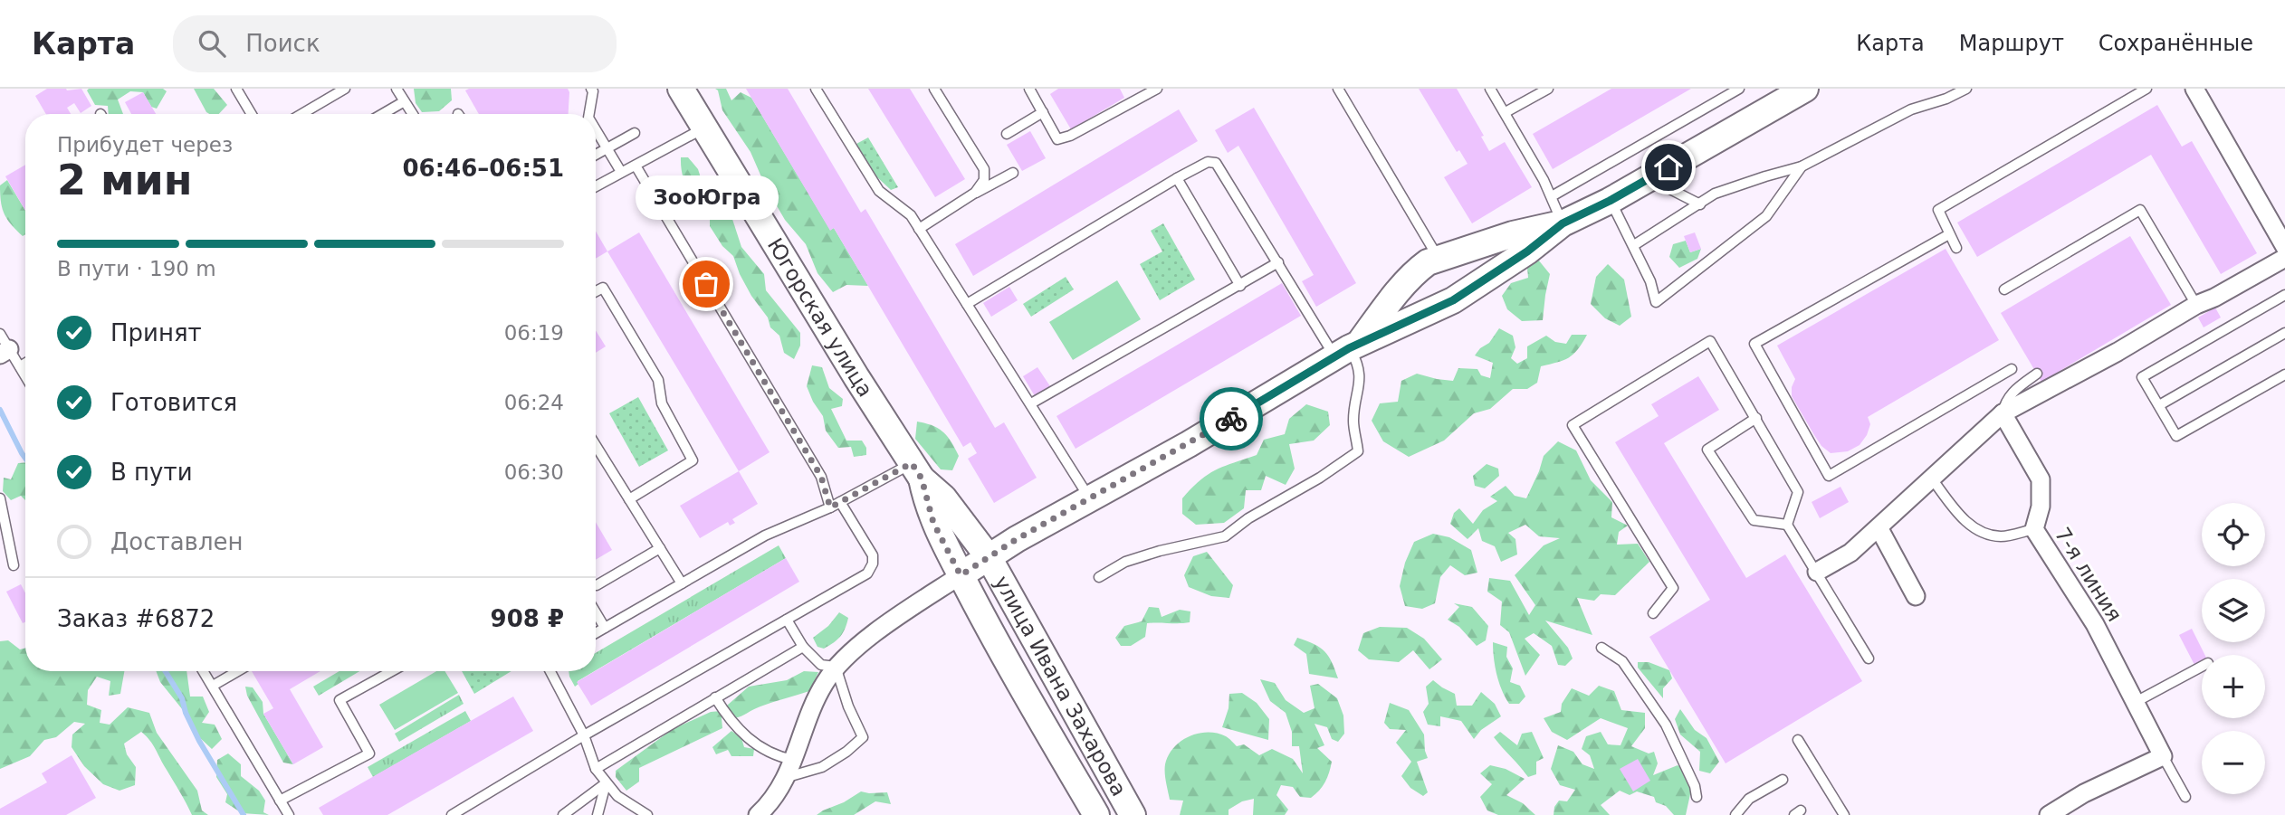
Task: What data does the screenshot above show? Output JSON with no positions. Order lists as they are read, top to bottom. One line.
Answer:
{"streets":{"main road":["Югорская улица","улица Ивана Захарова"],"street":["7-я линия"]},"crossings":[["Югорская улица","улица Ивана Захарова"]],"places":["ЗооЮгра"],"page":{"header":"Карта","search":"Поиск","nav":["Карта","Маршрут","Сохранённые"],"heading":["2 мин","Прибудет через","06:46–06:51"],"panel":["Заказ #6872","908 ₽"],"bubble":"ЗооЮгра","bar":"В пути · 190 m","list":[["Принят","06:19"],["Готовится","06:24"],["В пути","06:30"],"Доставлен"],"map_buttons":["+","−"]}}
